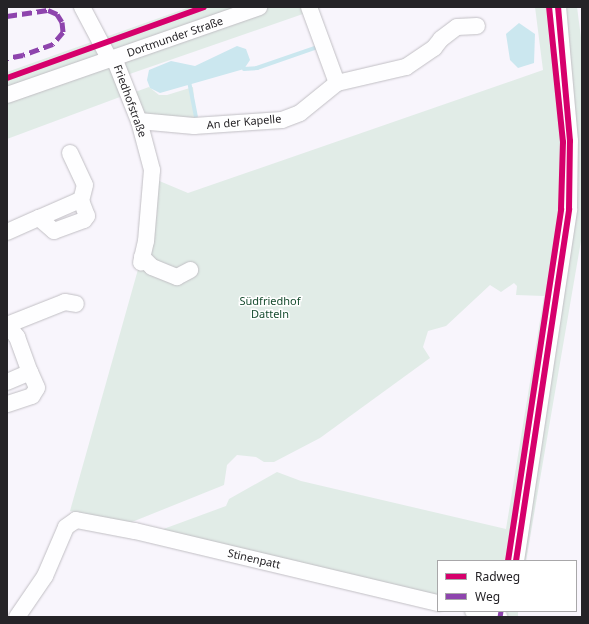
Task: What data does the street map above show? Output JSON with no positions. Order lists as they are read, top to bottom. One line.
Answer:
{"streets":{"street":["Dortmunder Straße","Friedhofstraße","An der Kapelle","Stinenpatt"]},"crossings":[["Dortmunder Straße","Friedhofstraße"],["Friedhofstraße","An der Kapelle"]],"parks":["Südfriedhof Datteln"],"legend":["Radweg","Weg"]}
